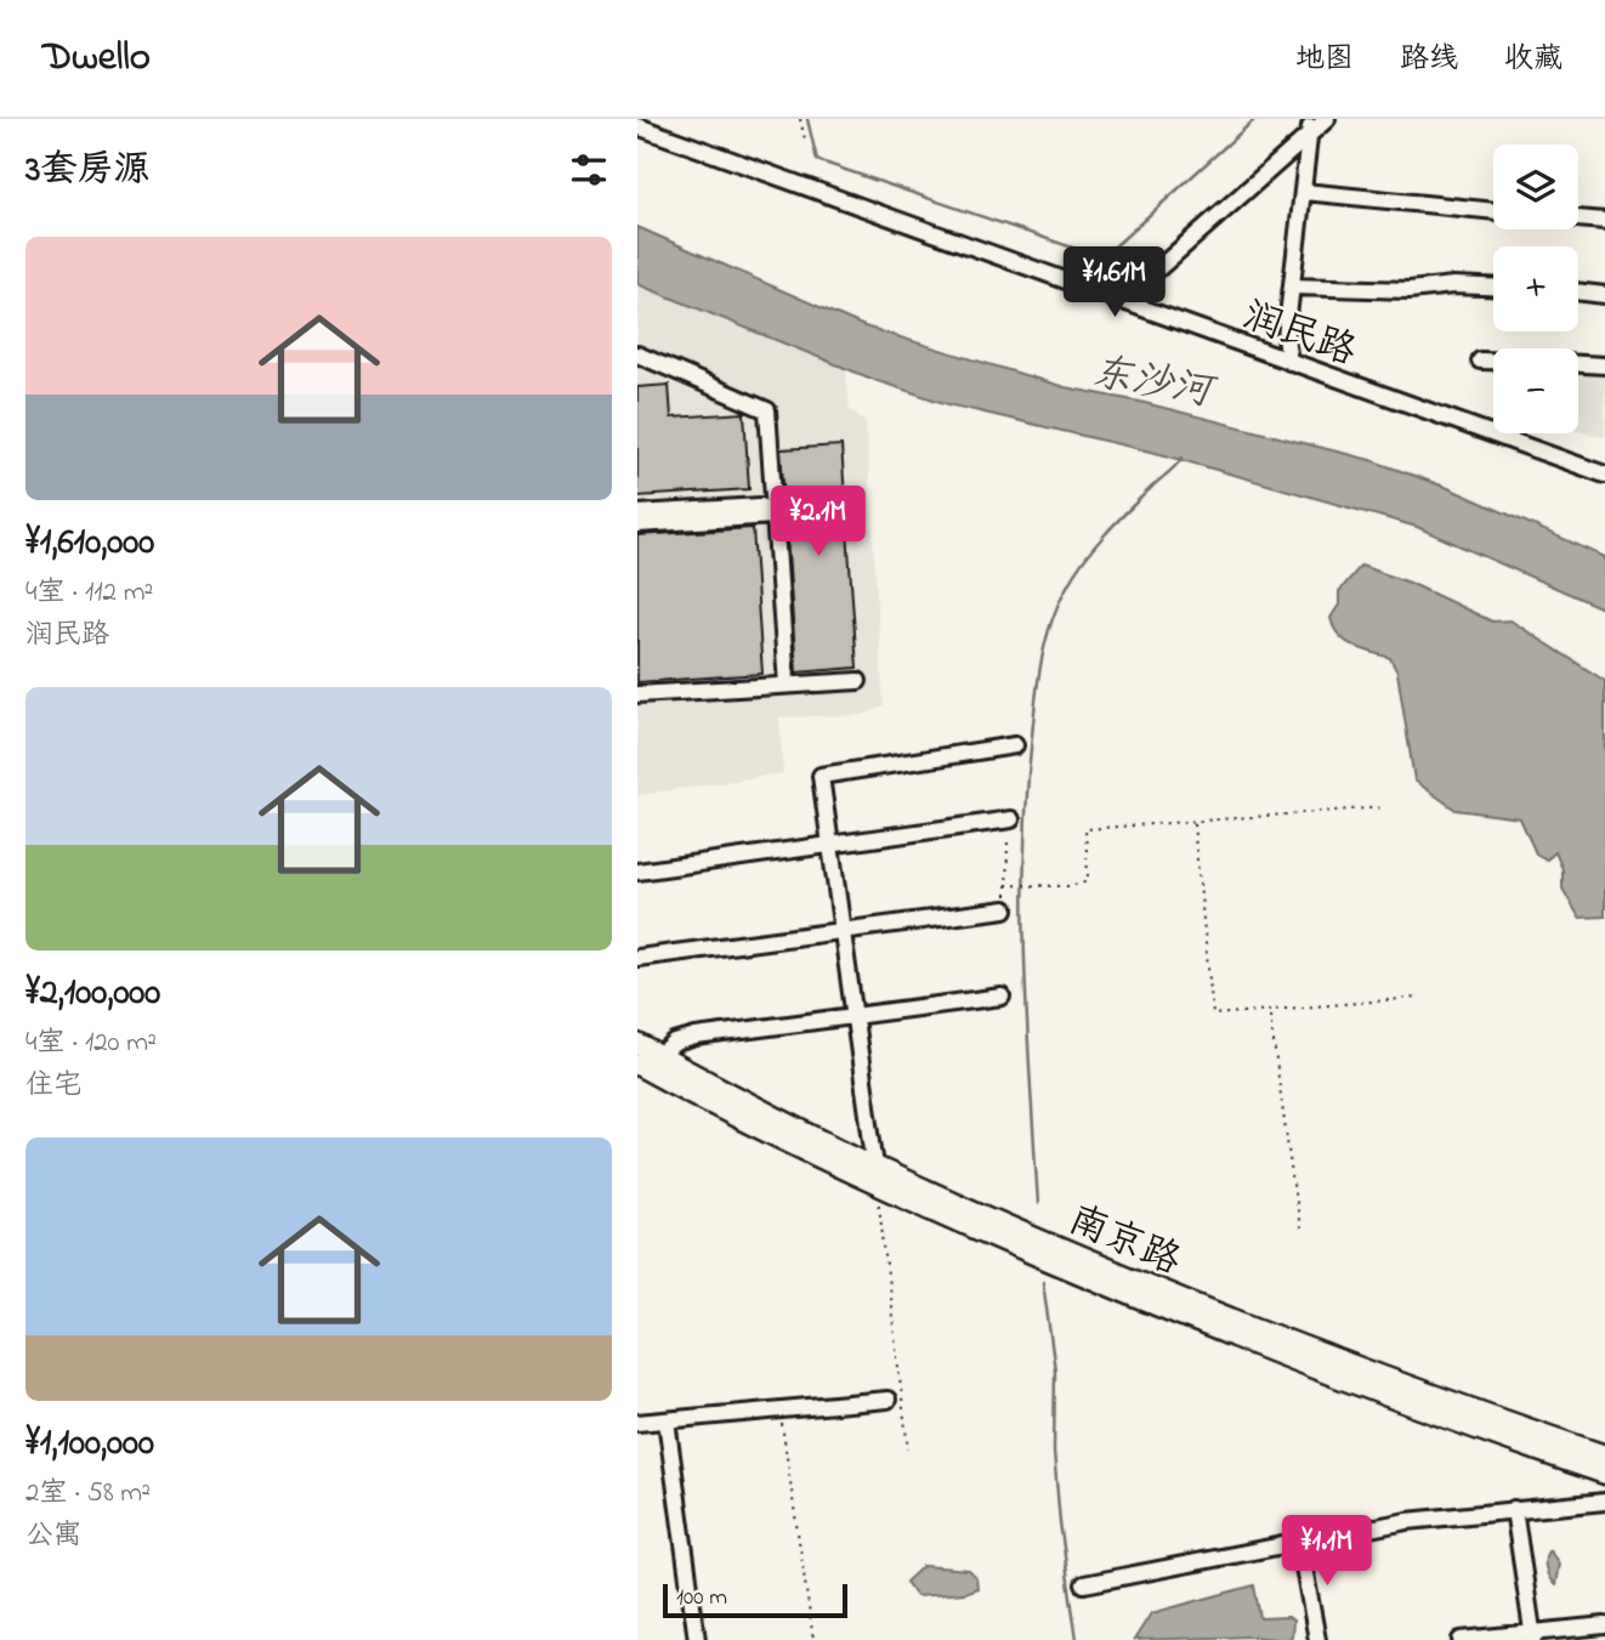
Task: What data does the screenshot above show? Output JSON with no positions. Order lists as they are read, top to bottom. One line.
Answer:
{"streets":{"main road":["南京路"],"street":["润民路"]},"water":["东沙河"],"scale_bar":"100 m","page":{"header":"Dwello","nav":["地图","路线","收藏"],"heading":"3套房源","map_buttons":["+","−"],"list":[{"name":"¥1,610,000","note":"4室 · 112 m² · 润民路"},{"name":"¥2,100,000","note":"4室 · 120 m² · 住宅"},{"name":"¥1,100,000","note":"2室 · 58 m² · 公寓"}],"price":["¥1.61M","¥2.1M","¥1.1M"],"scale":"100 m"}}
